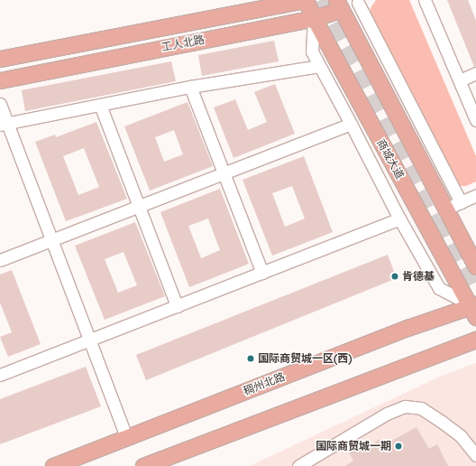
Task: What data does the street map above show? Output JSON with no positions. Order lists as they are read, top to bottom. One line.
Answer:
{"streets":{"main road":["工人北路","商城大道","稠州北路"]},"crossings":[["工人北路","商城大道"],["商城大道","稠州北路"]],"places":["肯德基","国际商贸城一区(西)","国际商贸城一期"]}
